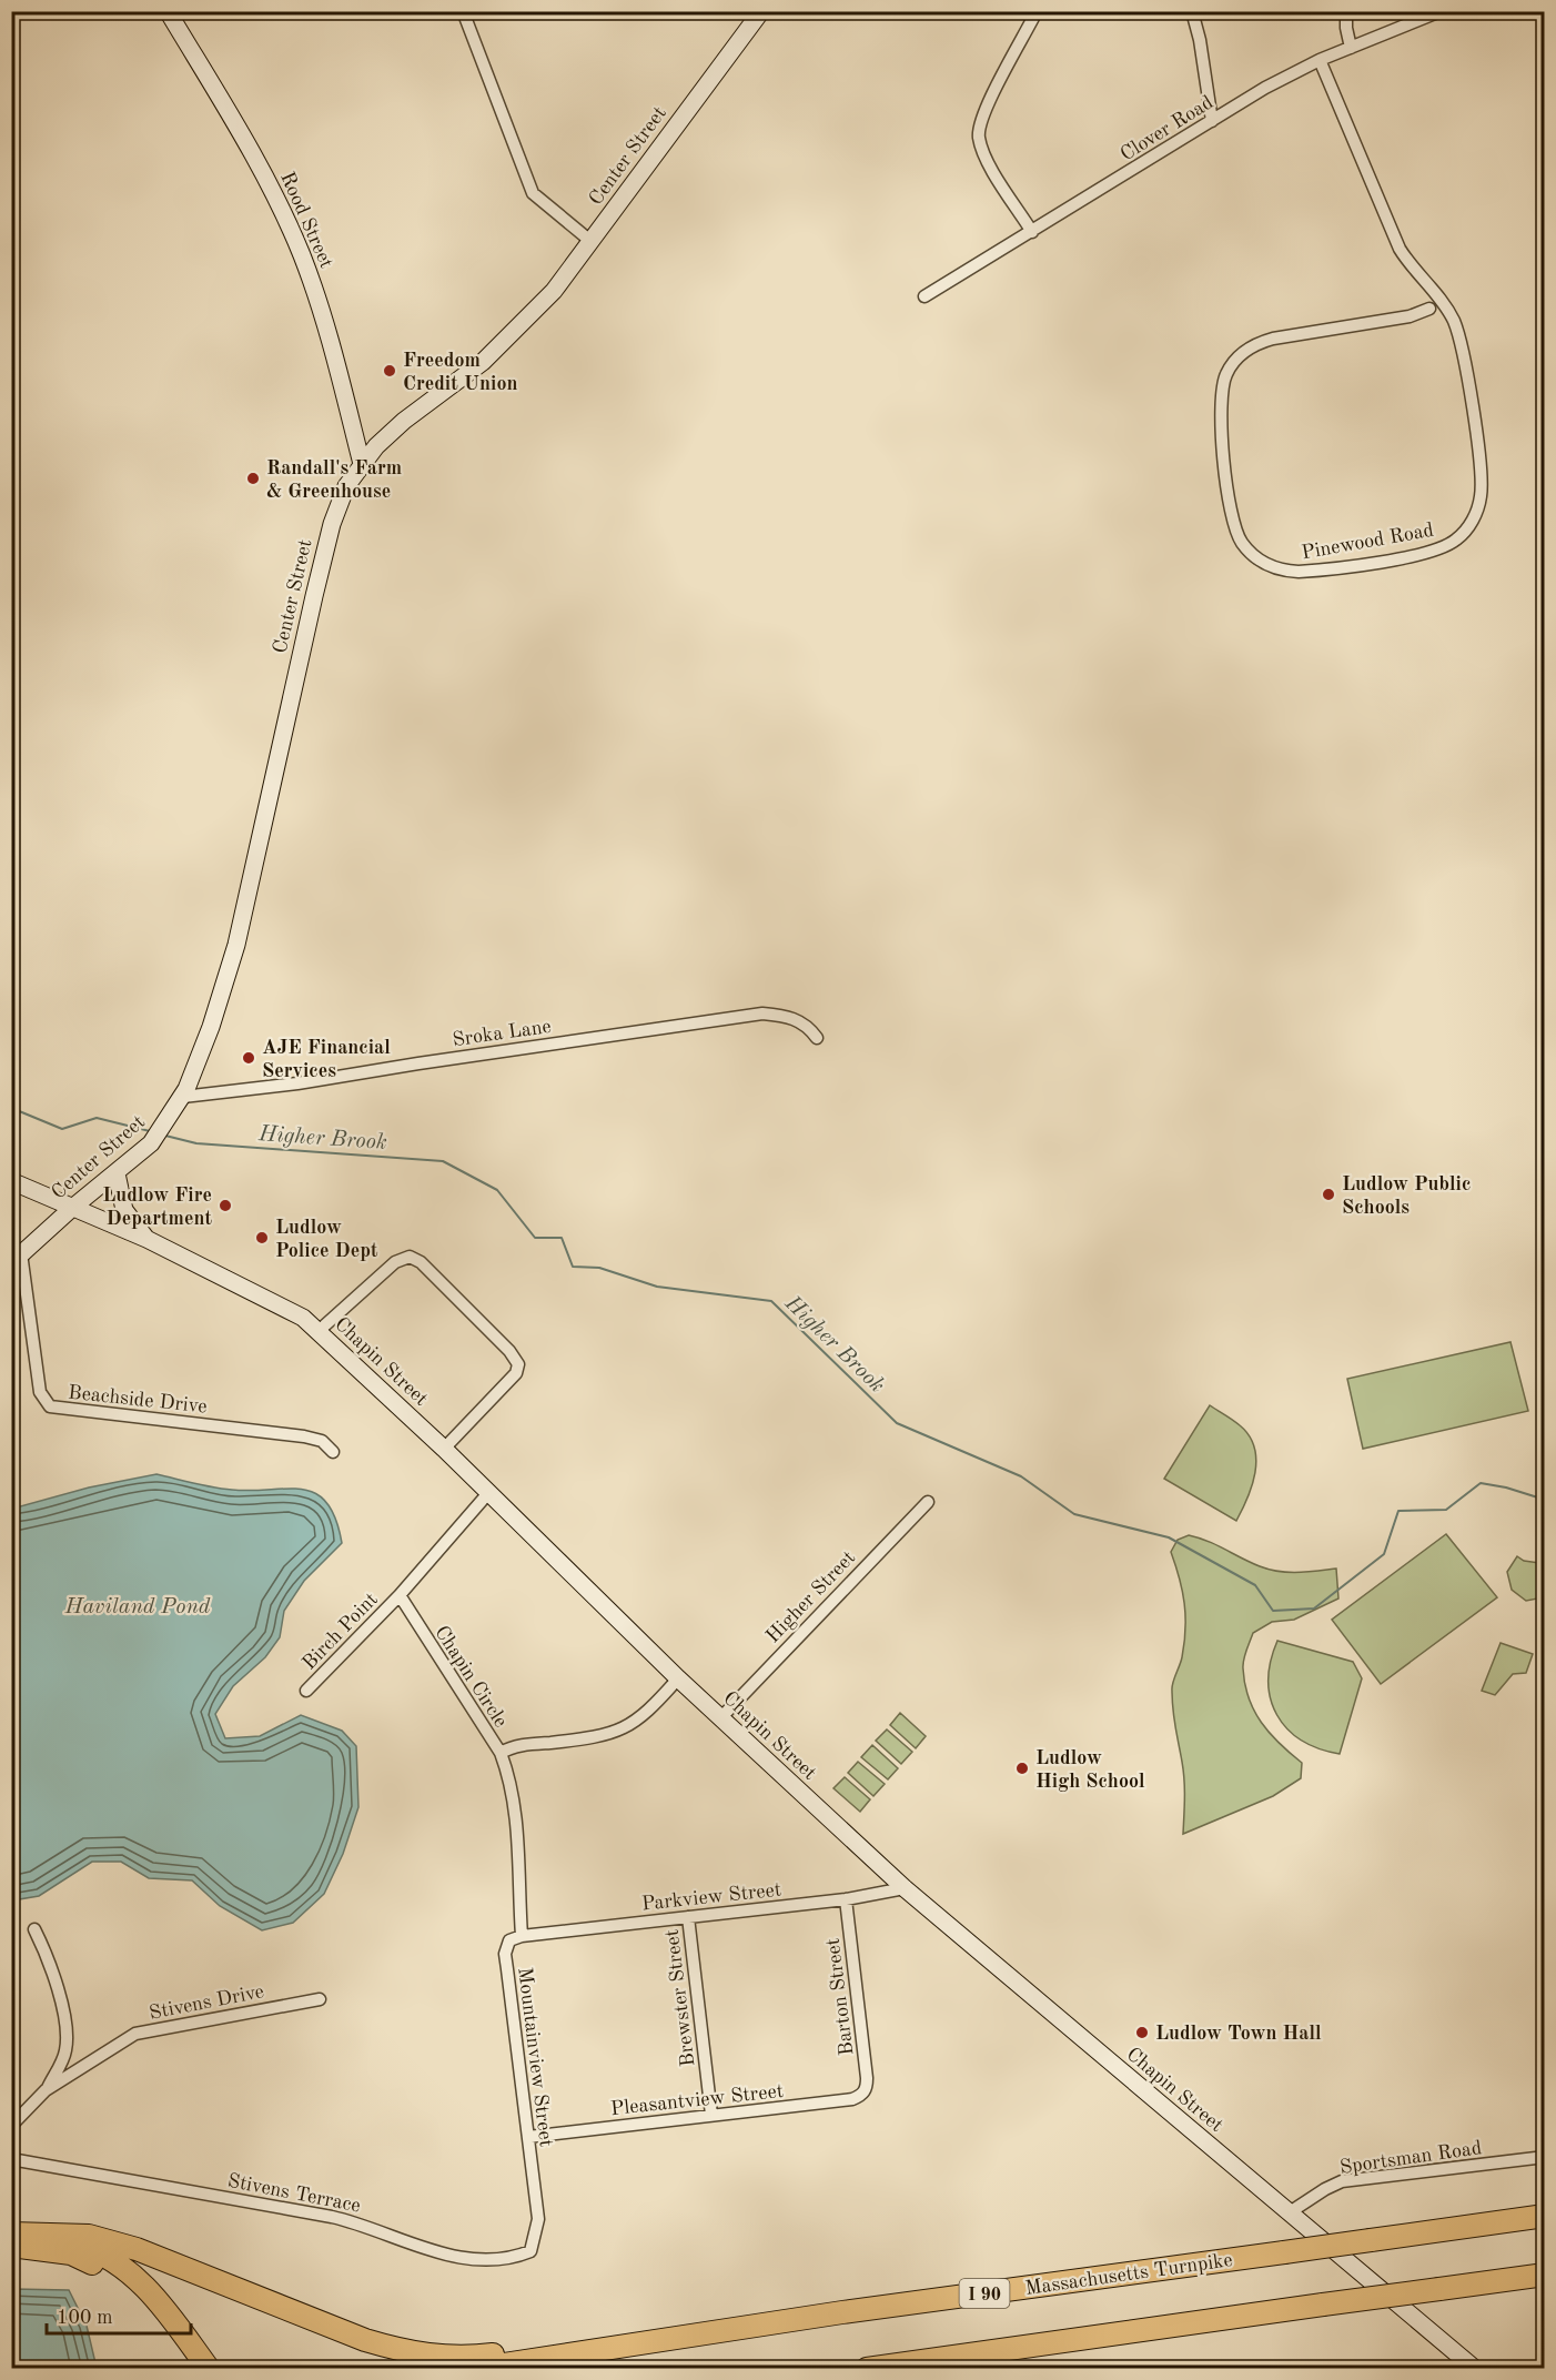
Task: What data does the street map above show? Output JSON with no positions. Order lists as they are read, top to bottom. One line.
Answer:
{"streets":{"highway":["Massachusetts Turnpike","I 90"],"main road":["Center Street","Rood Street","Chapin Street"],"street":["Clover Road","Pinewood Road","Sroka Lane","Beachside Drive","Higher Street","Birch Point","Chapin Circle","Parkview Street","Barton Street","Brewster Street","Stivens Drive","Mountainview Street","Pleasantview Street","Sportsman Road","Stivens Terrace"]},"crossings":[["Clover Road","Pinewood Road"],["Center Street","Rood Street"],["Center Street","Sroka Lane"],["Center Street","Chapin Street"],["Center Street","Beachside Drive"],["Chapin Street","Higher Street"],["Chapin Street","Chapin Circle"],["Chapin Street","Parkview Street"],["Chapin Street","Sportsman Road"],["Birch Point","Chapin Circle"],["Parkview Street","Barton Street"],["Parkview Street","Brewster Street"],["Parkview Street","Mountainview Street"],["Barton Street","Pleasantview Street"],["Brewster Street","Pleasantview Street"],["Mountainview Street","Pleasantview Street"],["Mountainview Street","Stivens Terrace"]],"water":["Higher Brook","Haviland Pond"],"places":["Freedom Credit Union","Randall's Farm & Greenhouse","AJE Financial Services","Ludlow Public Schools","Ludlow Fire Department","Ludlow Police Dept","Ludlow High School","Ludlow Town Hall"],"scale_bar":"100 m"}
